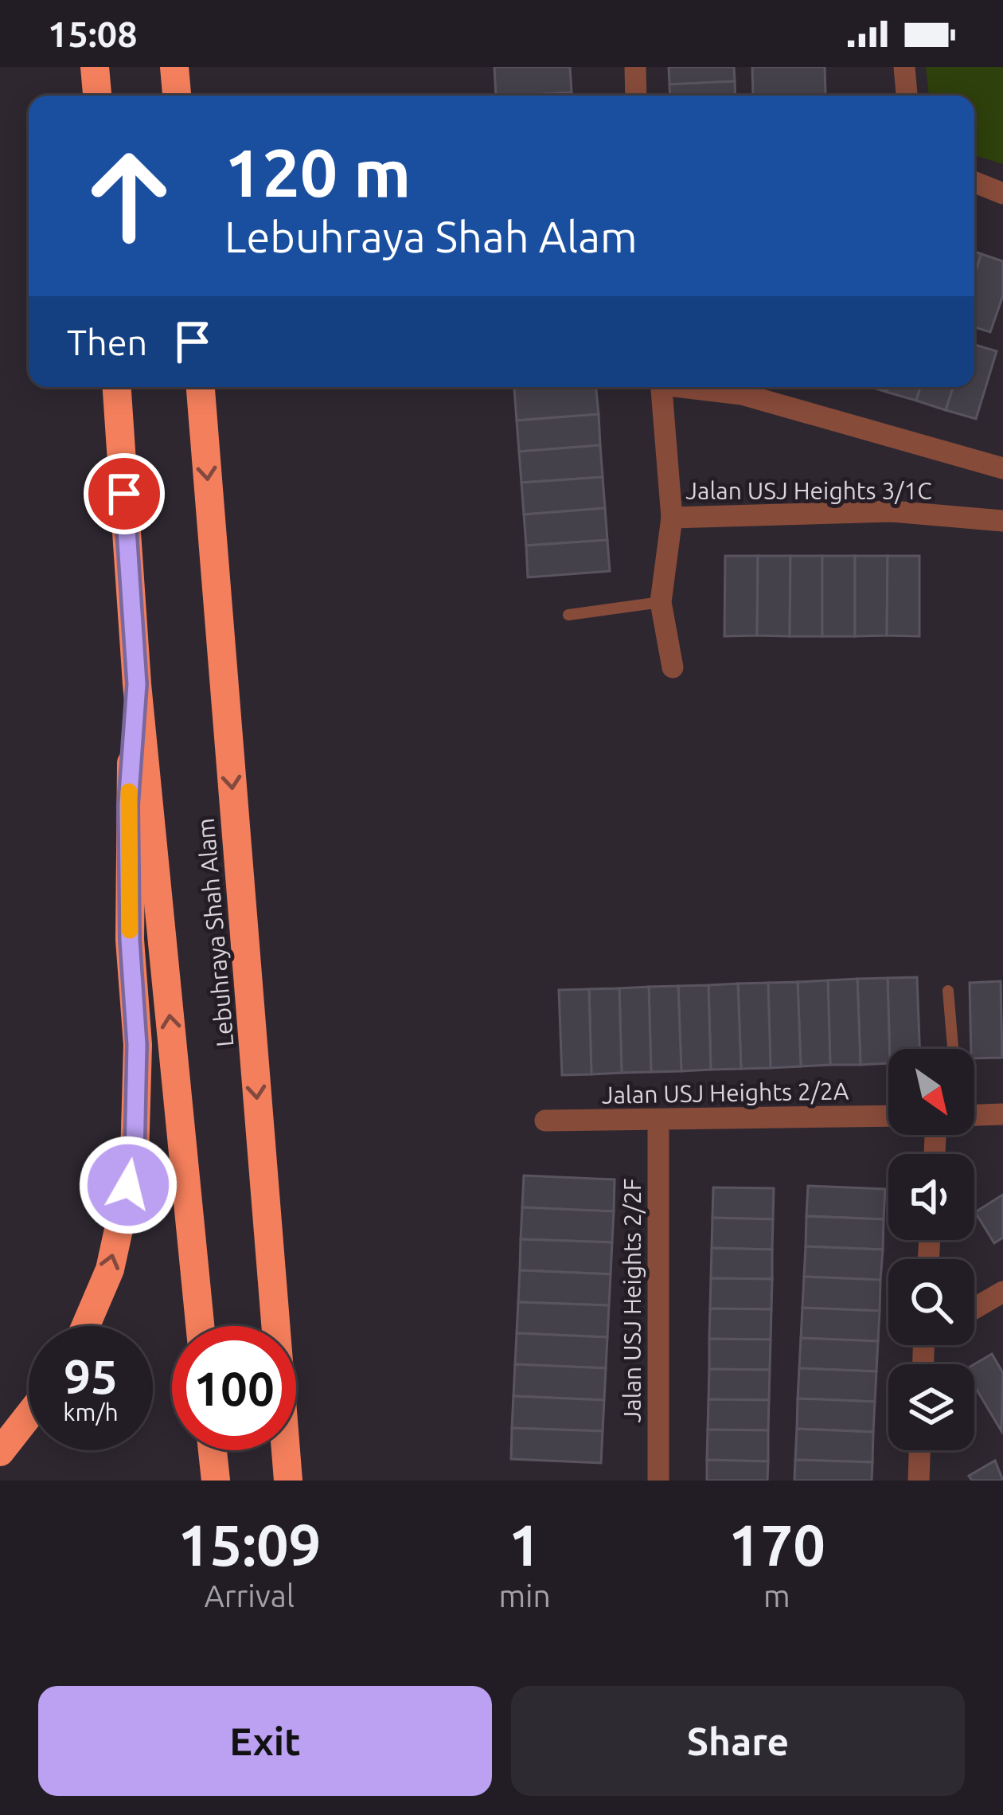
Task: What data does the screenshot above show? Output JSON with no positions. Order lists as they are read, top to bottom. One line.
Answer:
{"streets":{"highway":["Lebuhraya Shah Alam"],"street":["Jalan USJ Heights 3/1C","Jalan USJ Heights 2/2A","Jalan USJ Heights 2/2F"]},"crossings":[["Jalan USJ Heights 2/2A","Jalan USJ Heights 2/2F"]],"north":"bottom right","page":{"status":"15:08","turn":["120 m","Lebuhraya Shah Alam"],"then":"Then","speed":"95 km/h","limit":"100","eta":["15:09","Arrival","1","min","170","m"],"buttons":["Exit","Share"]}}
